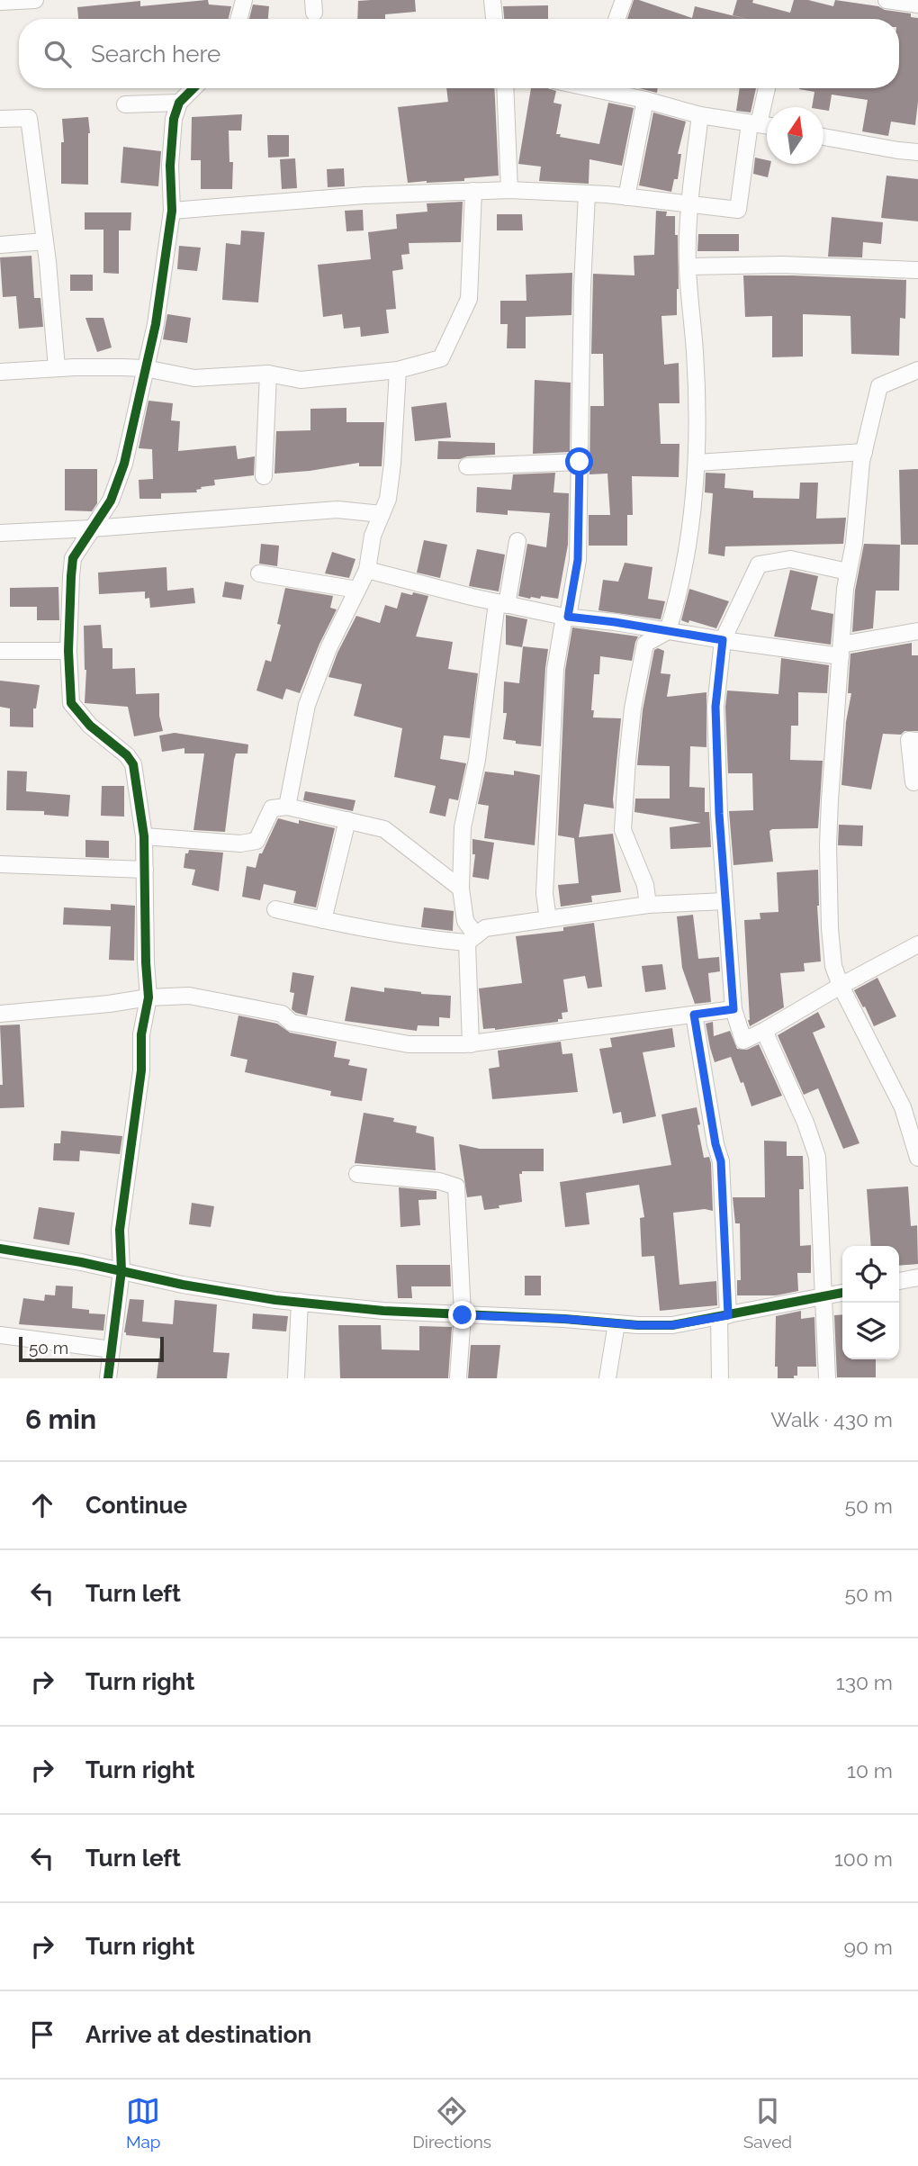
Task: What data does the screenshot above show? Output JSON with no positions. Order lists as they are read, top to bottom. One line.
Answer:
{"scale_bar":"50 m","north":"top","page":{"search":"Search here","scale":"50 m","heading":["6 min","Walk · 430 m"],"list":[["Continue","50 m"],["Turn left","50 m"],["Turn right","130 m"],["Turn right","10 m"],["Turn left","100 m"],["Turn right","90 m"],"Arrive at destination"],"nav":["Map","Directions","Saved"]}}
